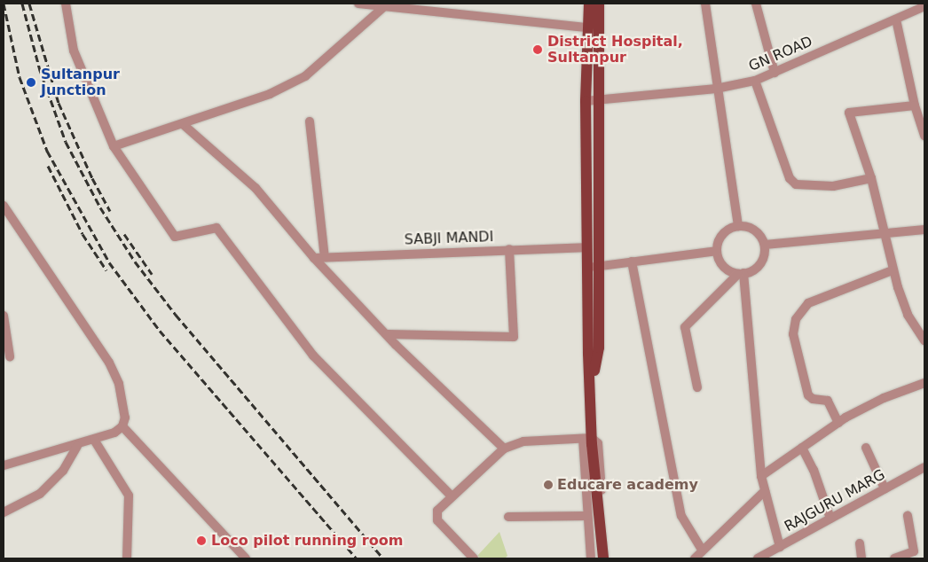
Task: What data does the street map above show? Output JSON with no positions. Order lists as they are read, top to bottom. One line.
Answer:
{"streets":{"street":["GN ROAD","SABJI MANDI","RAJGURU MARG"]},"places":["District Hospital, Sultanpur","Sultanpur Junction","Educare academy","Loco pilot running room"]}
